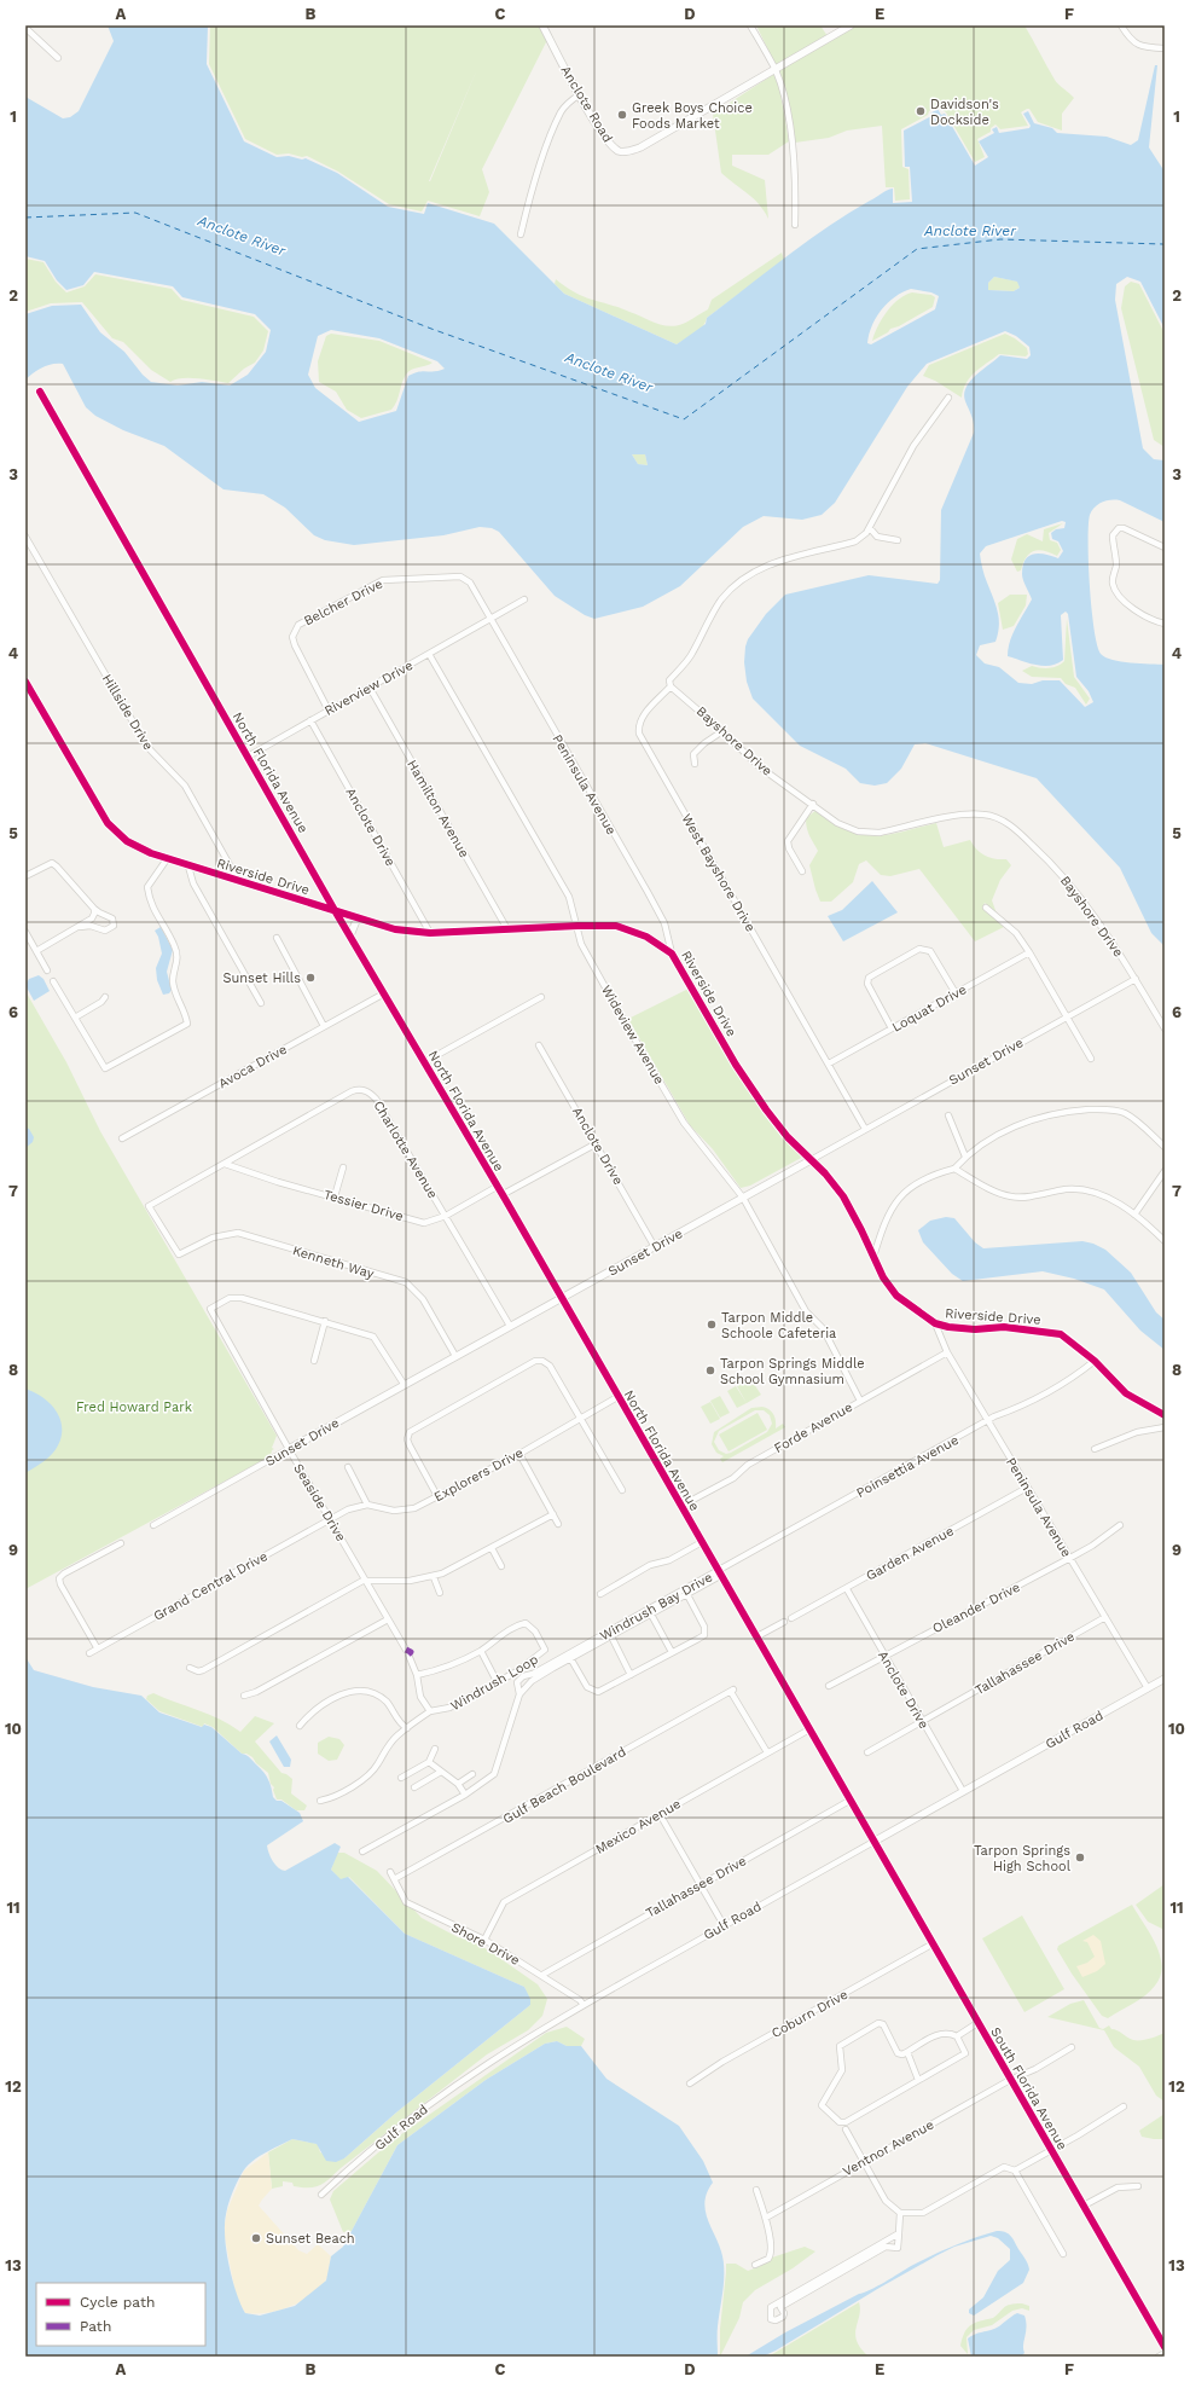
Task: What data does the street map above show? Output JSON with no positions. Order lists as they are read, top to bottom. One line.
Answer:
{"streets":{"street":["Anclote Road","Belcher Drive","Riverview Drive","Hillside Drive","Bayshore Drive","North Florida Avenue","Peninsula Avenue","Hamilton Avenue","Anclote Drive","West Bayshore Drive","Riverside Drive","Loquat Drive","Wideview Avenue","Sunset Drive","Avoca Drive","Charlotte Avenue","Tessier Drive","Kenneth Way","Forde Avenue","Poinsettia Avenue","Explorers Drive","Seaside Drive","Garden Avenue","Grand Central Drive","Windrush Bay Drive","Oleander Drive","Tallahassee Drive","Windrush Loop","Gulf Road","Gulf Beach Boulevard","Mexico Avenue","Shore Drive","Coburn Drive","South Florida Avenue","Ventnor Avenue"]},"crossings":[["Belcher Drive","Riverview Drive"],["Belcher Drive","Peninsula Avenue"],["Riverview Drive","North Florida Avenue"],["Riverview Drive","Peninsula Avenue"],["Riverview Drive","Hamilton Avenue"],["Riverview Drive","Anclote Drive"],["Riverview Drive","Wideview Avenue"],["Hillside Drive","Riverside Drive"],["Bayshore Drive","West Bayshore Drive"],["Bayshore Drive","Sunset Drive"],["North Florida Avenue","Riverside Drive"],["North Florida Avenue","Sunset Drive"],["North Florida Avenue","Avoca Drive"],["North Florida Avenue","Tessier Drive"],["North Florida Avenue","Forde Avenue"],["North Florida Avenue","Poinsettia Avenue"],["North Florida Avenue","Explorers Drive"],["North Florida Avenue","Windrush Bay Drive"],["North Florida Avenue","Tallahassee Drive"],["North Florida Avenue","Gulf Road"],["North Florida Avenue","Mexico Avenue"],["North Florida Avenue","South Florida Avenue"],["Peninsula Avenue","Riverside Drive"],["Peninsula Avenue","Forde Avenue"],["Peninsula Avenue","Poinsettia Avenue"],["Peninsula Avenue","Garden Avenue"],["Peninsula Avenue","Oleander Drive"],["Peninsula Avenue","Tallahassee Drive"],["Peninsula Avenue","Gulf Road"],["Hamilton Avenue","Riverside Drive"],["Anclote Drive","Riverside Drive"],["Anclote Drive","Sunset Drive"],["Anclote Drive","Garden Avenue"],["Anclote Drive","Oleander Drive"],["Anclote Drive","Tallahassee Drive"],["Anclote Drive","Gulf Road"],["West Bayshore Drive","Loquat Drive"],["West Bayshore Drive","Sunset Drive"],["Riverside Drive","Wideview Avenue"],["Riverside Drive","Sunset Drive"],["Riverside Drive","Poinsettia Avenue"],["Wideview Avenue","Sunset Drive"],["Wideview Avenue","Forde Avenue"],["Sunset Drive","Charlotte Avenue"],["Sunset Drive","Kenneth Way"],["Sunset Drive","Seaside Drive"],["Charlotte Avenue","Tessier Drive"],["Charlotte Avenue","Kenneth Way"],["Poinsettia Avenue","Windrush Bay Drive"],["Explorers Drive","Seaside Drive"],["Explorers Drive","Grand Central Drive"],["Seaside Drive","Grand Central Drive"],["Seaside Drive","Windrush Loop"],["Tallahassee Drive","Shore Drive"],["Gulf Road","Shore Drive"],["Gulf Road","South Florida Avenue"],["Gulf Beach Boulevard","Mexico Avenue"],["Gulf Beach Boulevard","Shore Drive"],["Mexico Avenue","Shore Drive"],["Coburn Drive","South Florida Avenue"],["South Florida Avenue","Ventnor Avenue"]],"water":["Anclote River"],"parks":["Fred Howard Park"],"places":["Davidson's Dockside","Greek Boys Choice Foods Market","Sunset Hills","Tarpon Middle Schoole Cafeteria","Tarpon Springs Middle School Gymnasium","Tarpon Springs High School","Sunset Beach"],"legend":["Cycle path","Path"],"grid":{"columns":["A","B","C","D","E","F"],"rows":["1","2","3","4","5","6","7","8","9","10","11","12","13"]}}
